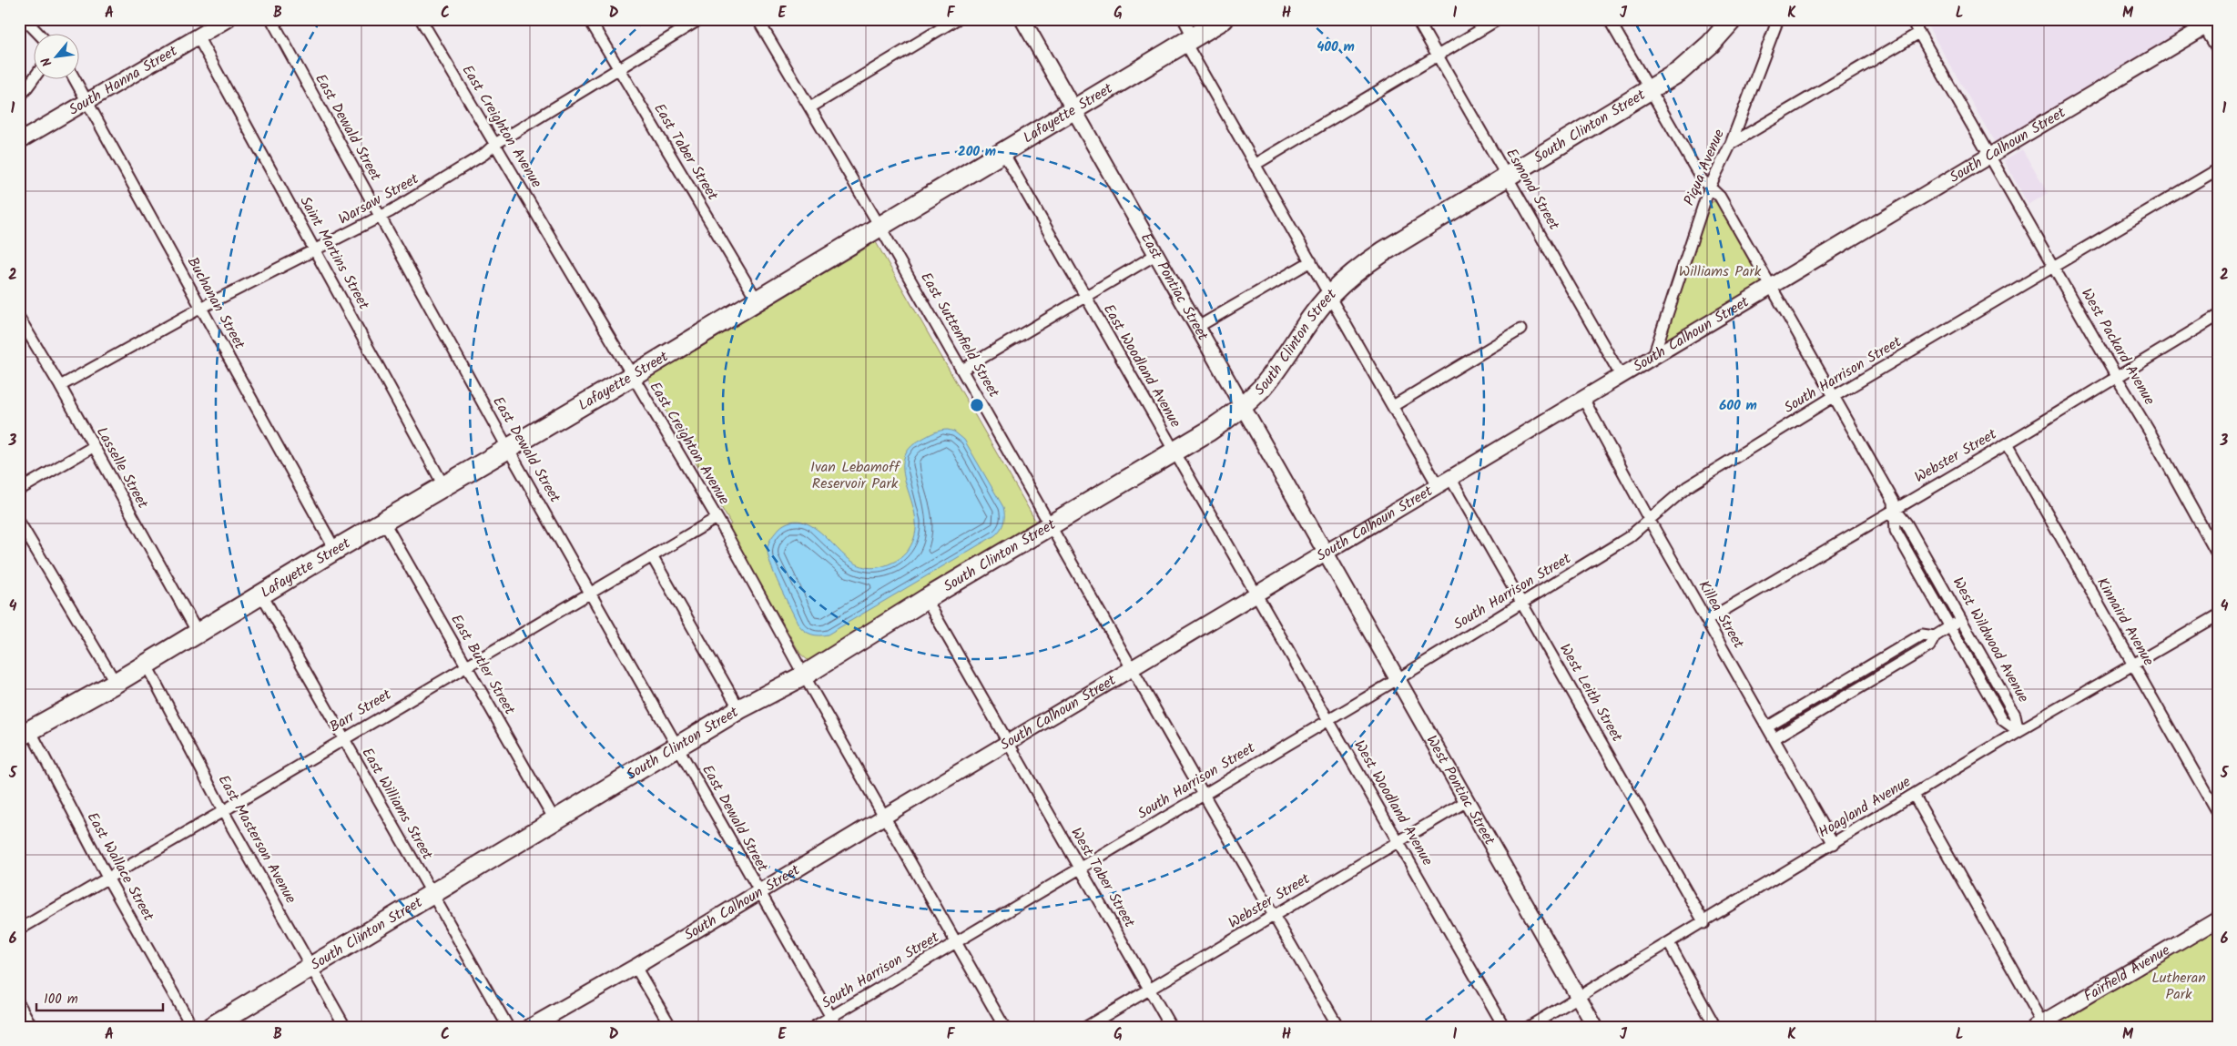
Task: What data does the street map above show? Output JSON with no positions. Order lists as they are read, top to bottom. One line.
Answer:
{"streets":{"highway":["Lafayette Street","South Clinton Street"],"street":["South Hanna Street","East Creighton Avenue","East Dewald Street","South Calhoun Street","East Taber Street","Piqua Avenue","Esmond Street","Warsaw Street","Saint Martins Street","East Pontiac Street","Buchanan Street","East Suttenfield Street","West Packard Avenue","East Woodland Avenue","South Harrison Street","Webster Street","Lasselle Street","Killea Street","Kinnaird Avenue","West Wildwood Avenue","East Butler Street","West Leith Street","Barr Street","West Pontiac Street","West Woodland Avenue","East Williams Street","Hoagland Avenue","East Masterson Avenue","East Wallace Street","West Taber Street","Fairfield Avenue"]},"crossings":[["South Hanna Street","Saint Martins Street"],["South Hanna Street","Buchanan Street"],["Lafayette Street","East Creighton Avenue"],["Lafayette Street","East Dewald Street"],["Lafayette Street","East Taber Street"],["Lafayette Street","Saint Martins Street"],["Lafayette Street","East Pontiac Street"],["Lafayette Street","Buchanan Street"],["Lafayette Street","East Suttenfield Street"],["Lafayette Street","East Woodland Avenue"],["Lafayette Street","Lasselle Street"],["Lafayette Street","East Butler Street"],["Lafayette Street","West Leith Street"],["Lafayette Street","East Williams Street"],["Lafayette Street","East Masterson Avenue"],["Lafayette Street","East Wallace Street"],["East Creighton Avenue","South Clinton Street"],["East Creighton Avenue","South Calhoun Street"],["East Creighton Avenue","Warsaw Street"],["East Creighton Avenue","South Harrison Street"],["East Creighton Avenue","Barr Street"],["East Dewald Street","South Clinton Street"],["East Dewald Street","South Calhoun Street"],["East Dewald Street","Warsaw Street"],["East Dewald Street","South Harrison Street"],["East Dewald Street","Barr Street"],["South Clinton Street","Esmond Street"],["South Clinton Street","East Pontiac Street"],["South Clinton Street","East Suttenfield Street"],["South Clinton Street","East Woodland Avenue"],["South Clinton Street","West Wildwood Avenue"],["South Clinton Street","East Butler Street"],["South Clinton Street","West Leith Street"],["South Clinton Street","East Williams Street"],["South Clinton Street","East Masterson Avenue"],["South Calhoun Street","Piqua Avenue"],["South Calhoun Street","Esmond Street"],["South Calhoun Street","East Pontiac Street"],["South Calhoun Street","East Suttenfield Street"],["South Calhoun Street","West Packard Avenue"],["South Calhoun Street","East Woodland Avenue"],["South Calhoun Street","Killea Street"],["South Calhoun Street","West Wildwood Avenue"],["South Calhoun Street","West Leith Street"],["South Calhoun Street","West Pontiac Street"],["South Calhoun Street","West Woodland Avenue"],["South Calhoun Street","West Taber Street"],["East Taber Street","Warsaw Street"],["Piqua Avenue","West Wildwood Avenue"],["Warsaw Street","Saint Martins Street"],["Warsaw Street","Buchanan Street"],["Warsaw Street","Lasselle Street"],["East Pontiac Street","West Pontiac Street"],["East Suttenfield Street","South Harrison Street"],["East Suttenfield Street","Webster Street"],["West Packard Avenue","South Harrison Street"],["West Packard Avenue","Webster Street"],["East Woodland Avenue","West Woodland Avenue"],["South Harrison Street","Killea Street"],["South Harrison Street","West Wildwood Avenue"],["South Harrison Street","West Leith Street"],["South Harrison Street","West Pontiac Street"],["South Harrison Street","West Woodland Avenue"],["South Harrison Street","West Taber Street"],["Webster Street","Killea Street"],["Webster Street","Kinnaird Avenue"],["Webster Street","West Wildwood Avenue"],["Webster Street","West Pontiac Street"],["Webster Street","West Woodland Avenue"],["Webster Street","West Taber Street"],["Killea Street","Hoagland Avenue"],["Kinnaird Avenue","Hoagland Avenue"],["West Wildwood Avenue","Hoagland Avenue"],["East Butler Street","Barr Street"],["West Leith Street","Hoagland Avenue"],["Barr Street","East Williams Street"],["Barr Street","East Masterson Avenue"],["Barr Street","East Wallace Street"],["West Pontiac Street","Hoagland Avenue"]],"parks":["Williams Park","Ivan Lebamoff Reservoir Park","Lutheran Park"],"scale_bar":"100 m","north":"bottom left","grid":{"columns":["A","B","C","D","E","F","G","H","I","J","K","L","M"],"rows":["1","2","3","4","5","6"]},"rings":["400 m","200 m","600 m"]}
